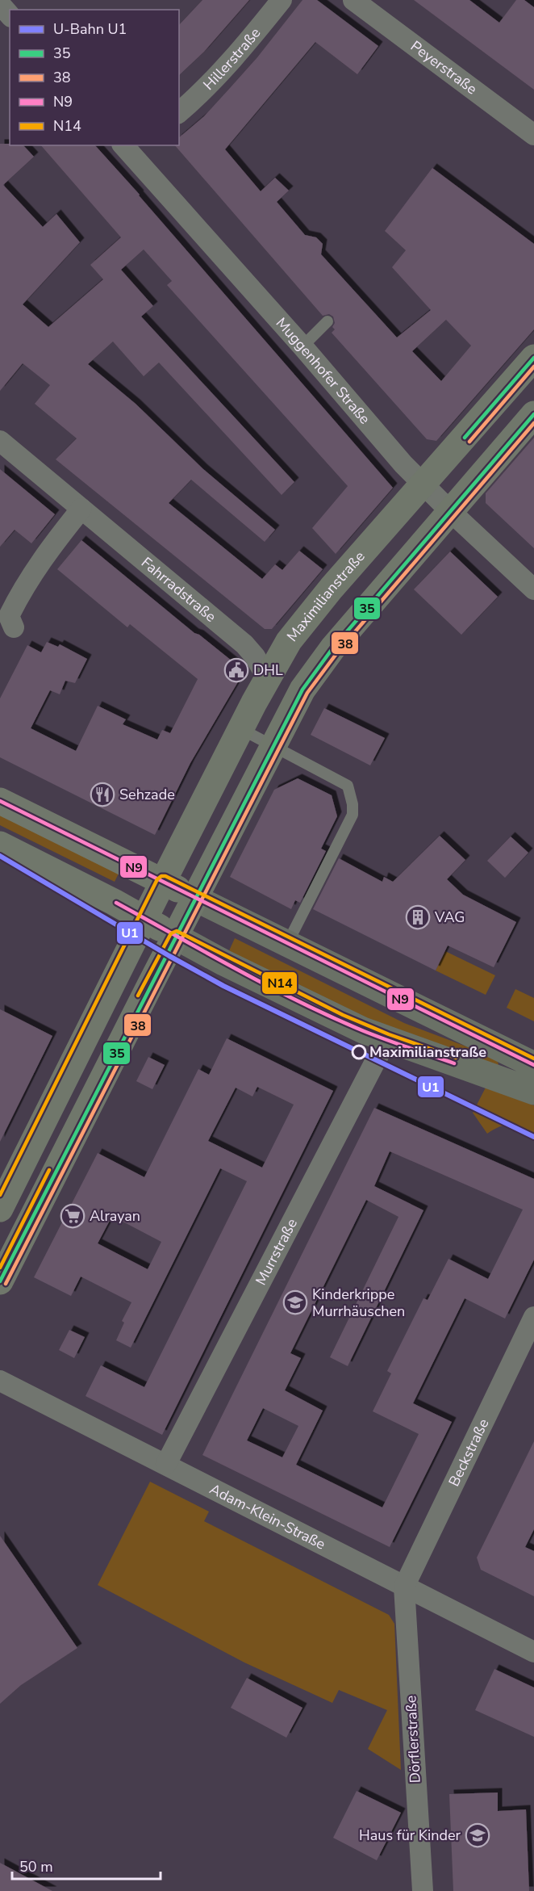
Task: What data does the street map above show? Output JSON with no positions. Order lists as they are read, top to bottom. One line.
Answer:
{"streets":{"main road":["Maximilianstraße"],"street":["Hillerstraße","Peyerstraße","Muggenhofer Straße","Fahrradstraße","Murrstraße","Beckstraße","Adam-Klein-Straße","Dörflerstraße"]},"crossings":[["Muggenhofer Straße","Maximilianstraße"],["Fahrradstraße","Maximilianstraße"],["Murrstraße","Adam-Klein-Straße"],["Beckstraße","Adam-Klein-Straße"],["Beckstraße","Dörflerstraße"],["Adam-Klein-Straße","Dörflerstraße"]],"places":{"public building":["DHL"],"restaurant":["Sehzade"],"building":["VAG"],"other":["Maximilianstraße"],"supermarket":["Alrayan"],"school or university":["Kinderkrippe Murrhäuschen","Haus für Kinder"]},"lines":["transit line 35","transit line 38","transit line N9","metro line U1","transit line N14"],"legend":["U-Bahn U1","35","38","N9","N14"],"scale_bar":"50 m"}
